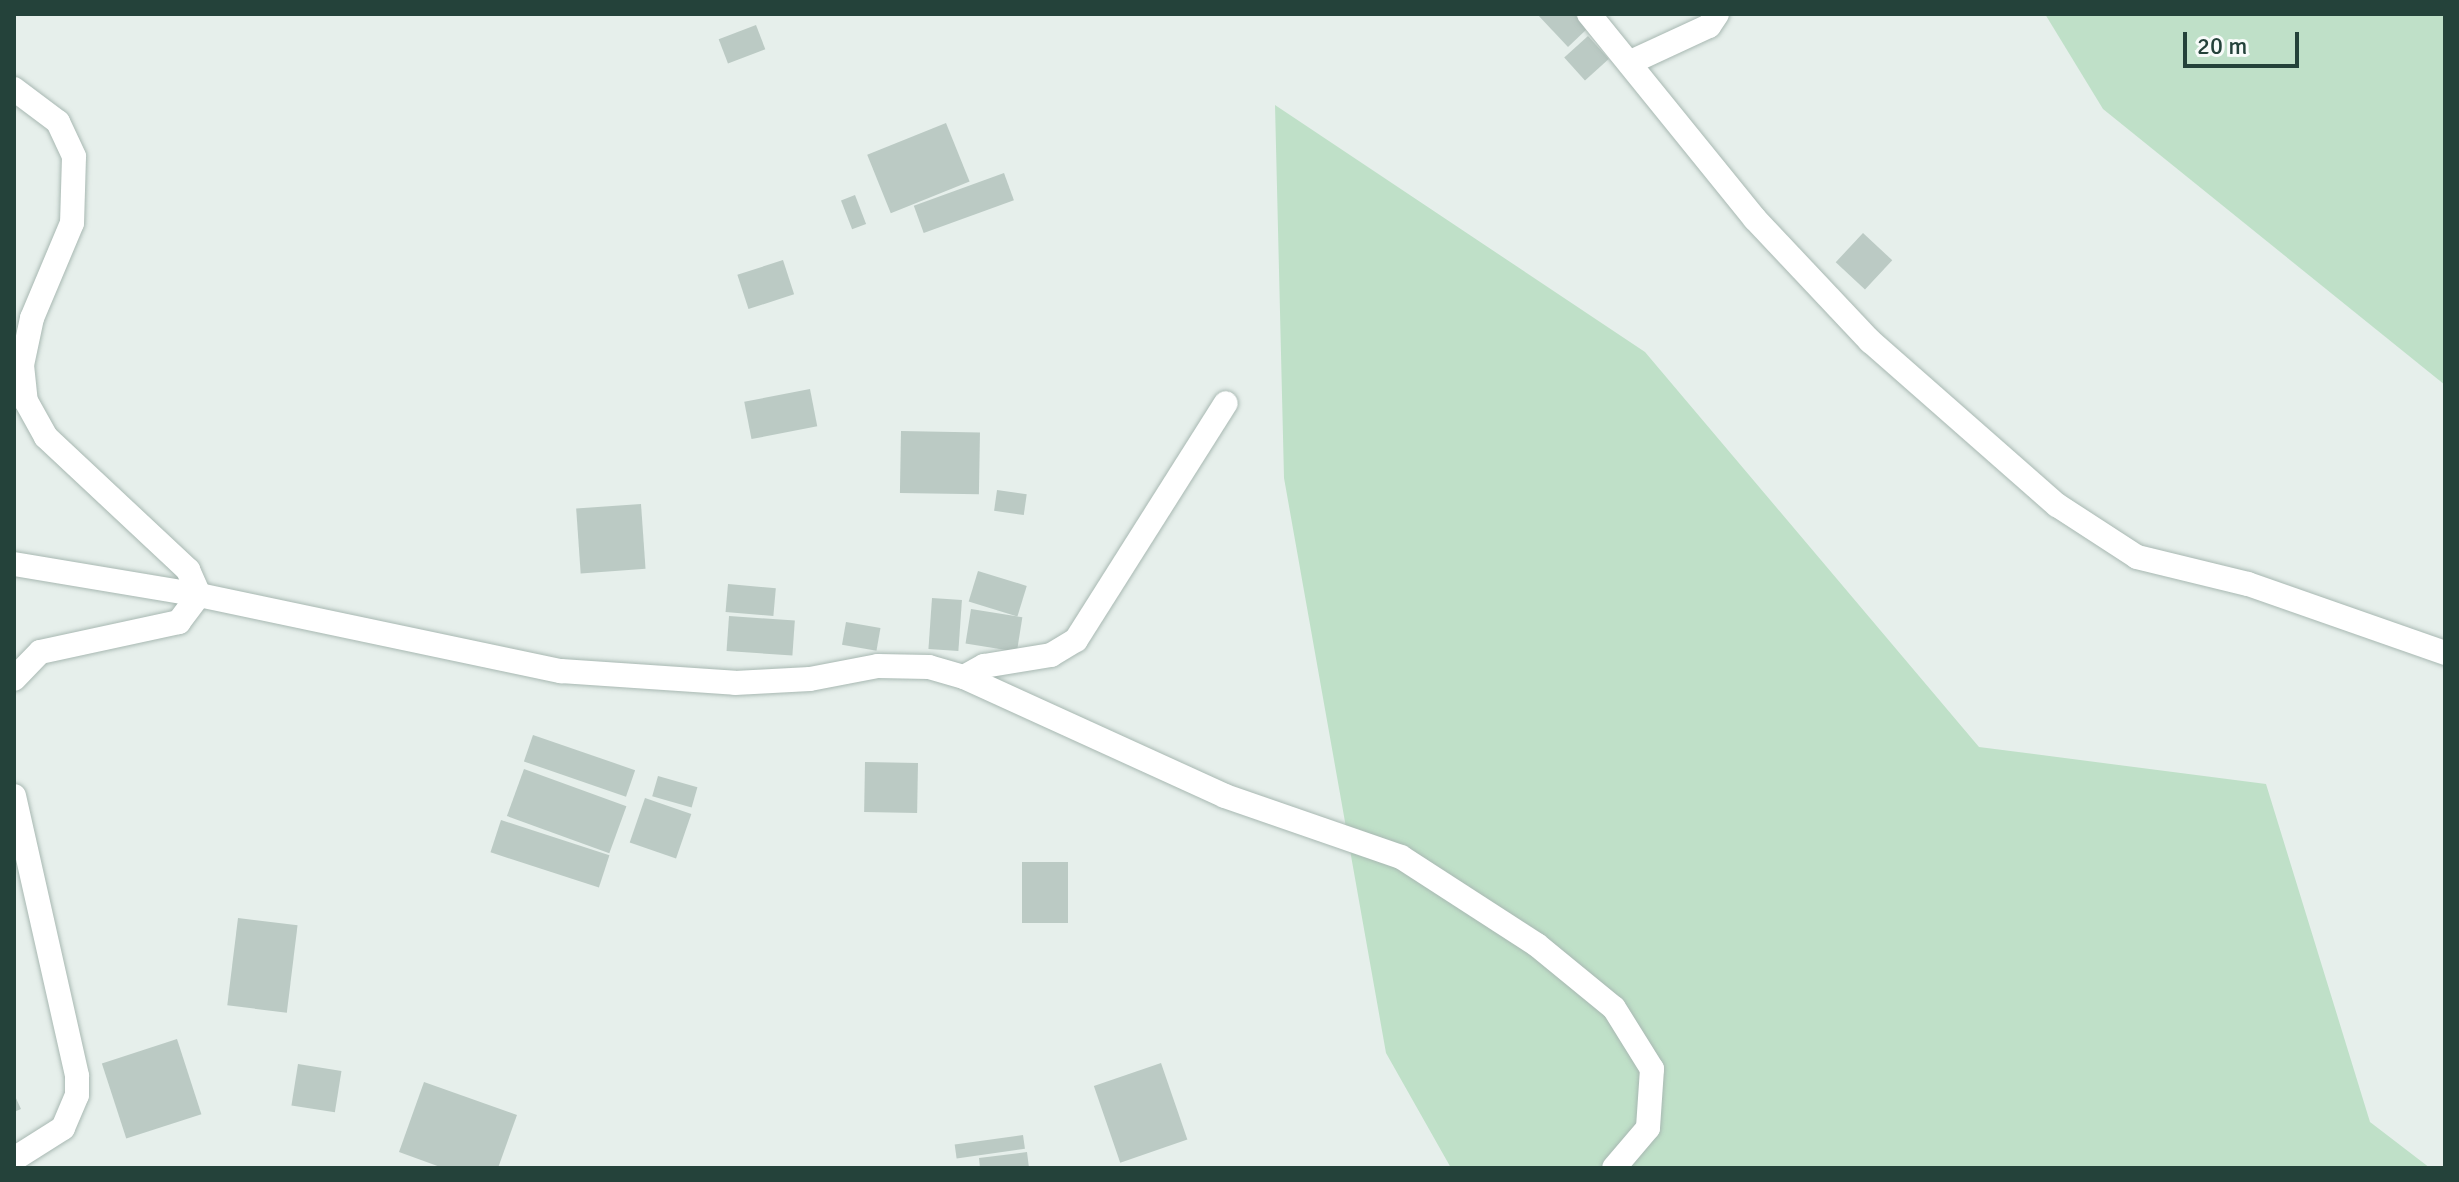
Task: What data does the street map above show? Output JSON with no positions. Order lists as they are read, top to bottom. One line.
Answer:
{"scale_bar":"20 m"}
